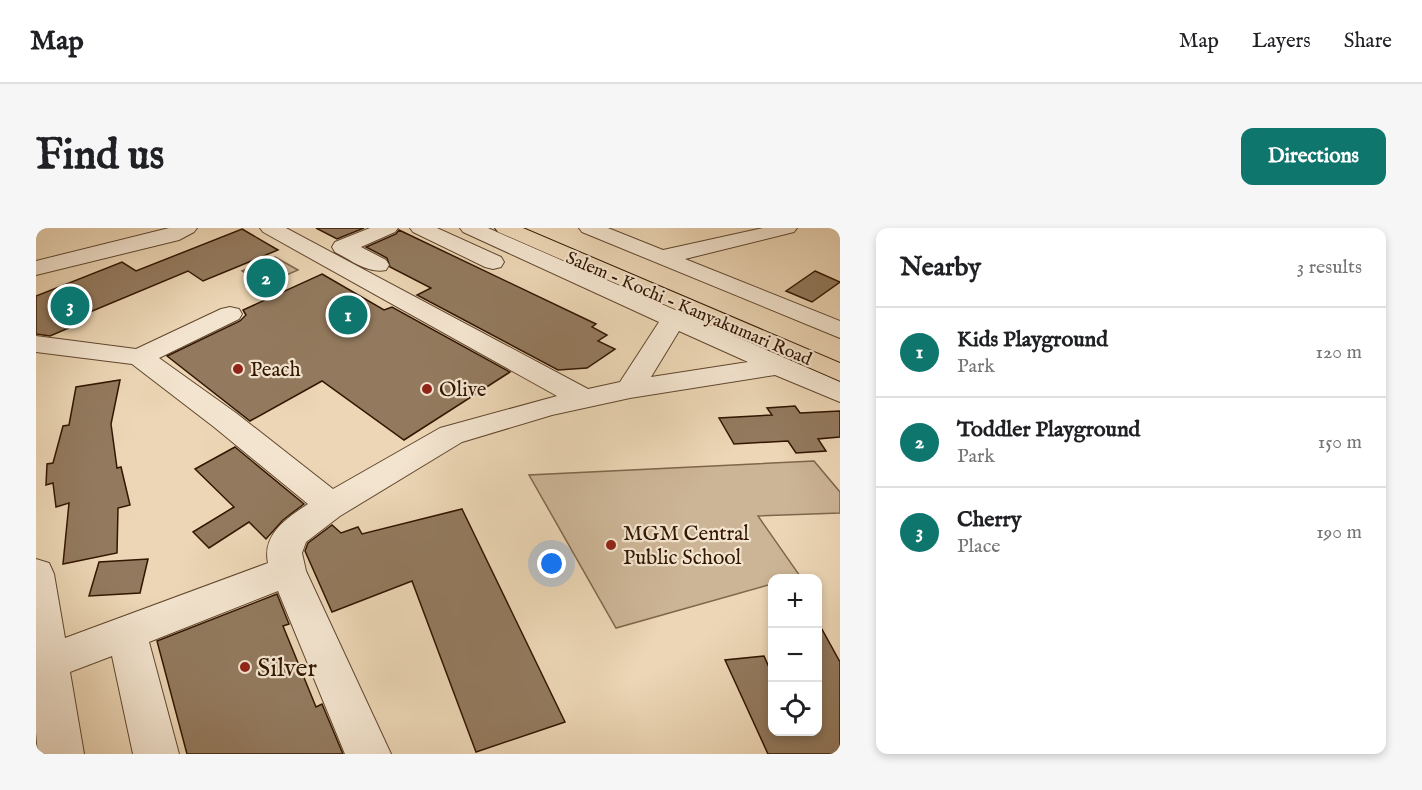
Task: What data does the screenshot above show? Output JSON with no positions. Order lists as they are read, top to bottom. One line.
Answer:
{"streets":{"highway":["Salem - Kochi - Kanyakumari Road"]},"places":["Peach","Olive","MGM Central Public School","Silver"],"page":{"header":"Map","nav":["Map","Layers","Share"],"buttons":"Directions","title":"Find us","heading":["Nearby","3 results"],"pins":["2","3","1"],"list":[{"mark":"1","name":"Kids Playground","note":"Park","value":"120 m"},{"mark":"2","name":"Toddler Playground","note":"Park","value":"150 m"},{"mark":"3","name":"Cherry","note":"Place","value":"190 m"}],"map_buttons":["+","−"]}}
